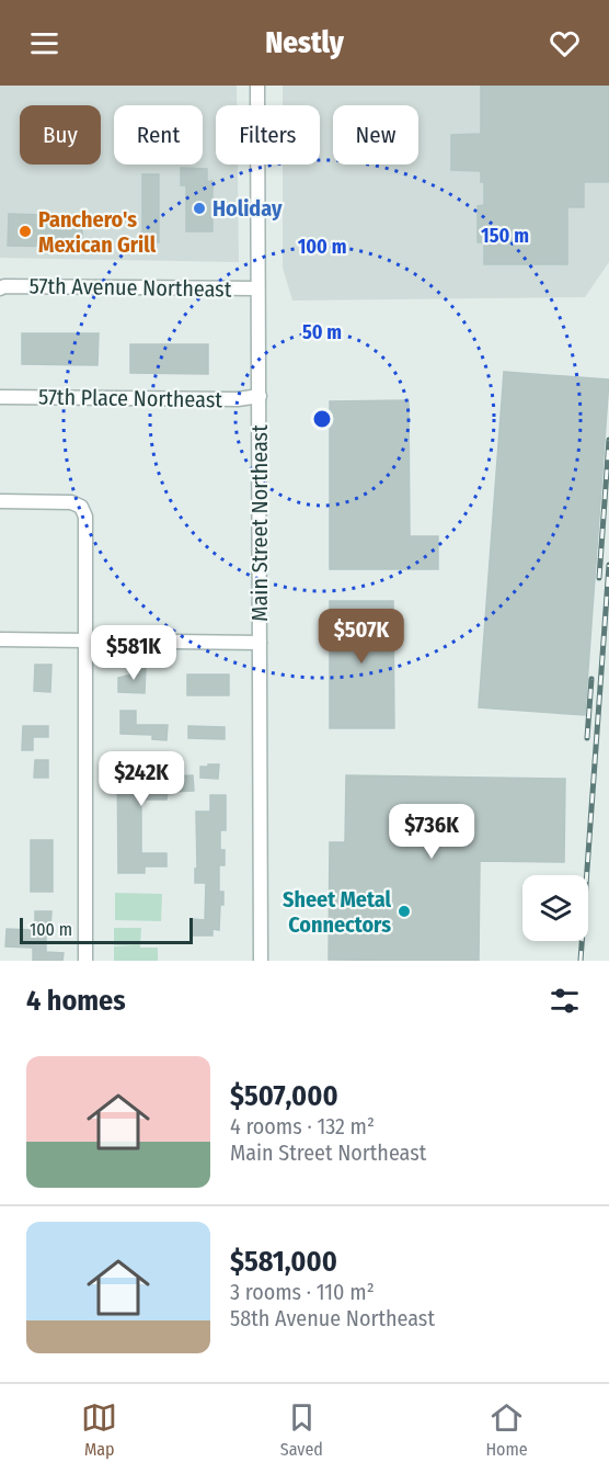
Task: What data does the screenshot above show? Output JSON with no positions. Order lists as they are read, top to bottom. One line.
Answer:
{"streets":{"street":["57th Avenue Northeast","57th Place Northeast","Main Street Northeast"]},"crossings":[["57th Avenue Northeast","Main Street Northeast"],["57th Place Northeast","Main Street Northeast"]],"places":["Holiday","Panchero's Mexican Grill","Sheet Metal Connectors"],"scale_bar":"100 m","page":{"header":"Nestly","chip":["Buy","Rent","Filters","New"],"price":["$507K","$581K","$242K","$736K"],"scale":"100 m","heading":"4 homes","list":[{"name":"$507,000","note":"4 rooms · 132 m² · Main Street Northeast"},{"name":"$581,000","note":"3 rooms · 110 m² · 58th Avenue Northeast"}],"tabs":["Map","Saved","Home"]},"rings":["150 m","100 m","50 m"]}
